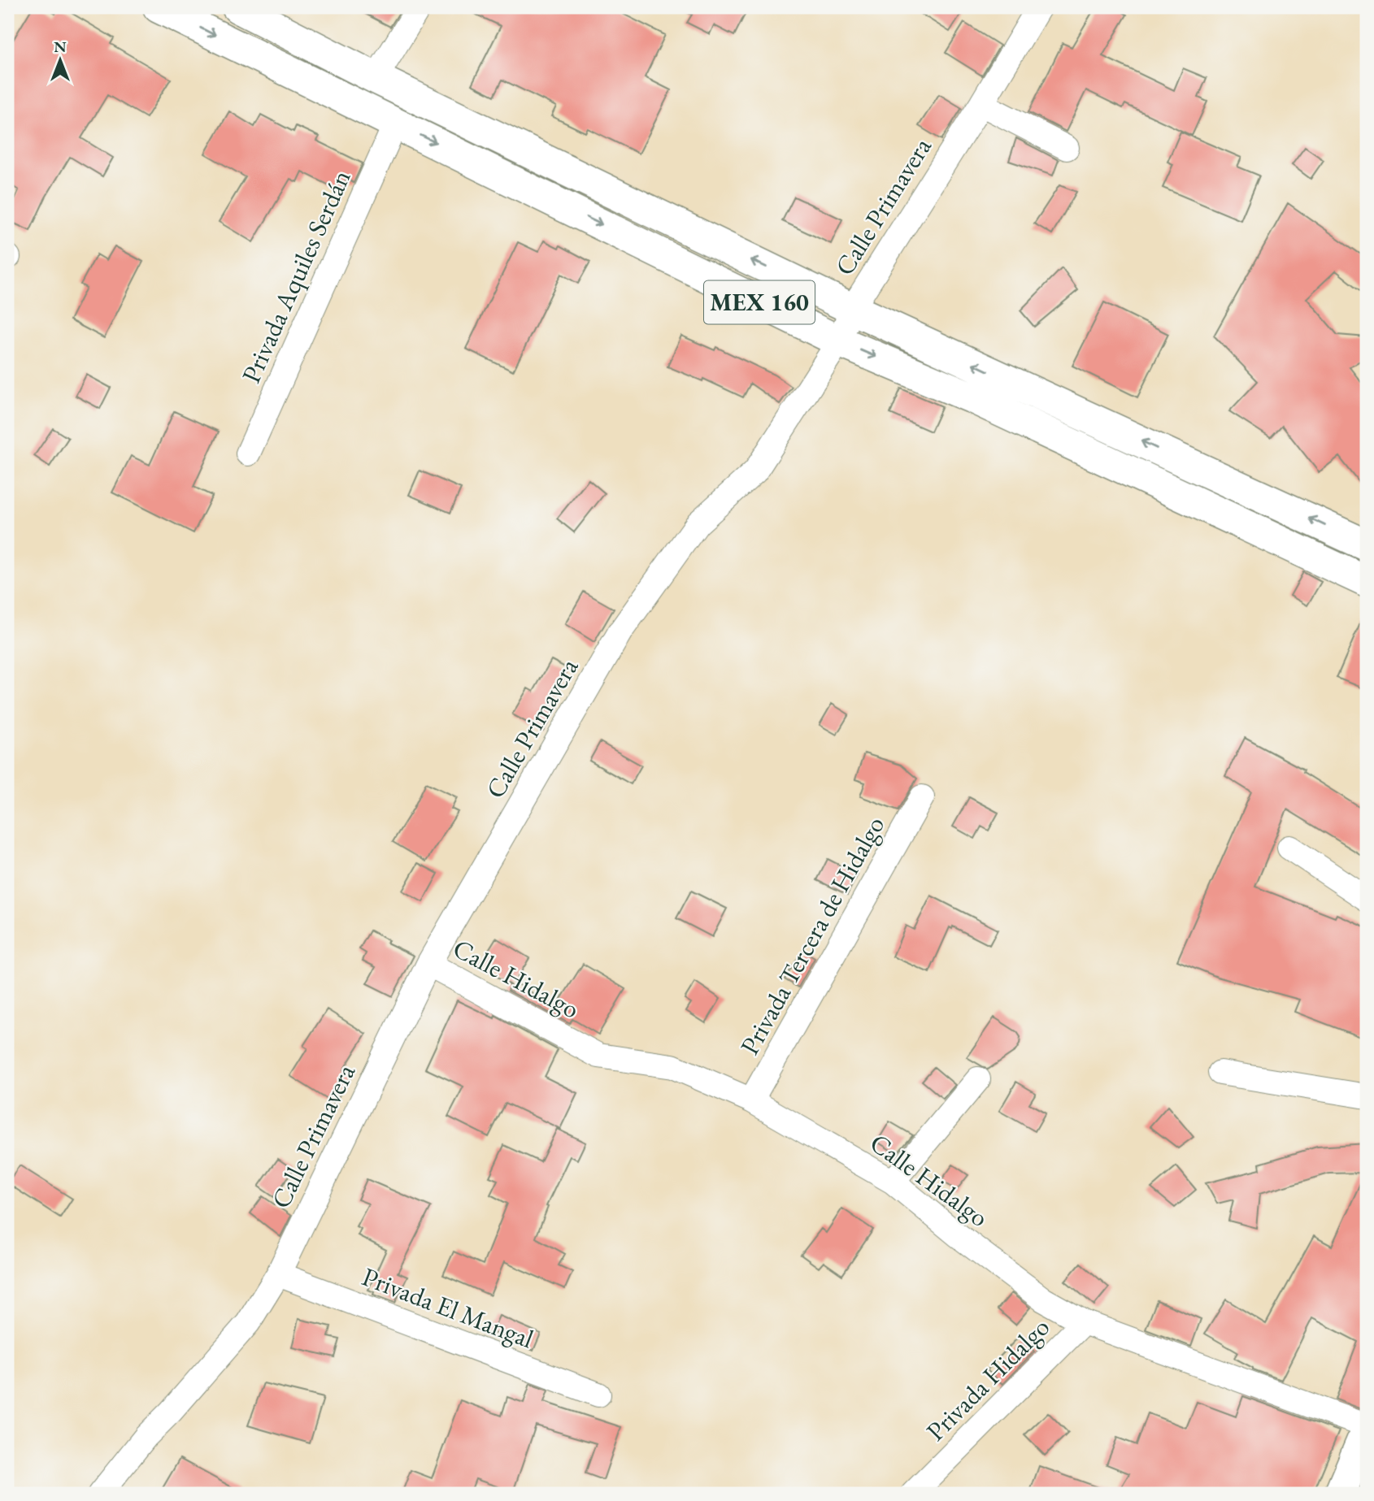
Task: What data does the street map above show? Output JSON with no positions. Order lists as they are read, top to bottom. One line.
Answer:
{"streets":{"main road":["MEX 160"],"street":["Calle Primavera","Privada Aquiles Serdán","Privada Tercera de Hidalgo","Calle Hidalgo","Privada El Mangal","Privada Hidalgo"]},"crossings":[["Calle Primavera","MEX 160"],["Calle Primavera","Calle Hidalgo"],["Calle Primavera","Privada El Mangal"],["Privada Aquiles Serdán","MEX 160"],["Privada Tercera de Hidalgo","Calle Hidalgo"],["Calle Hidalgo","Privada Hidalgo"]],"north":"top"}
